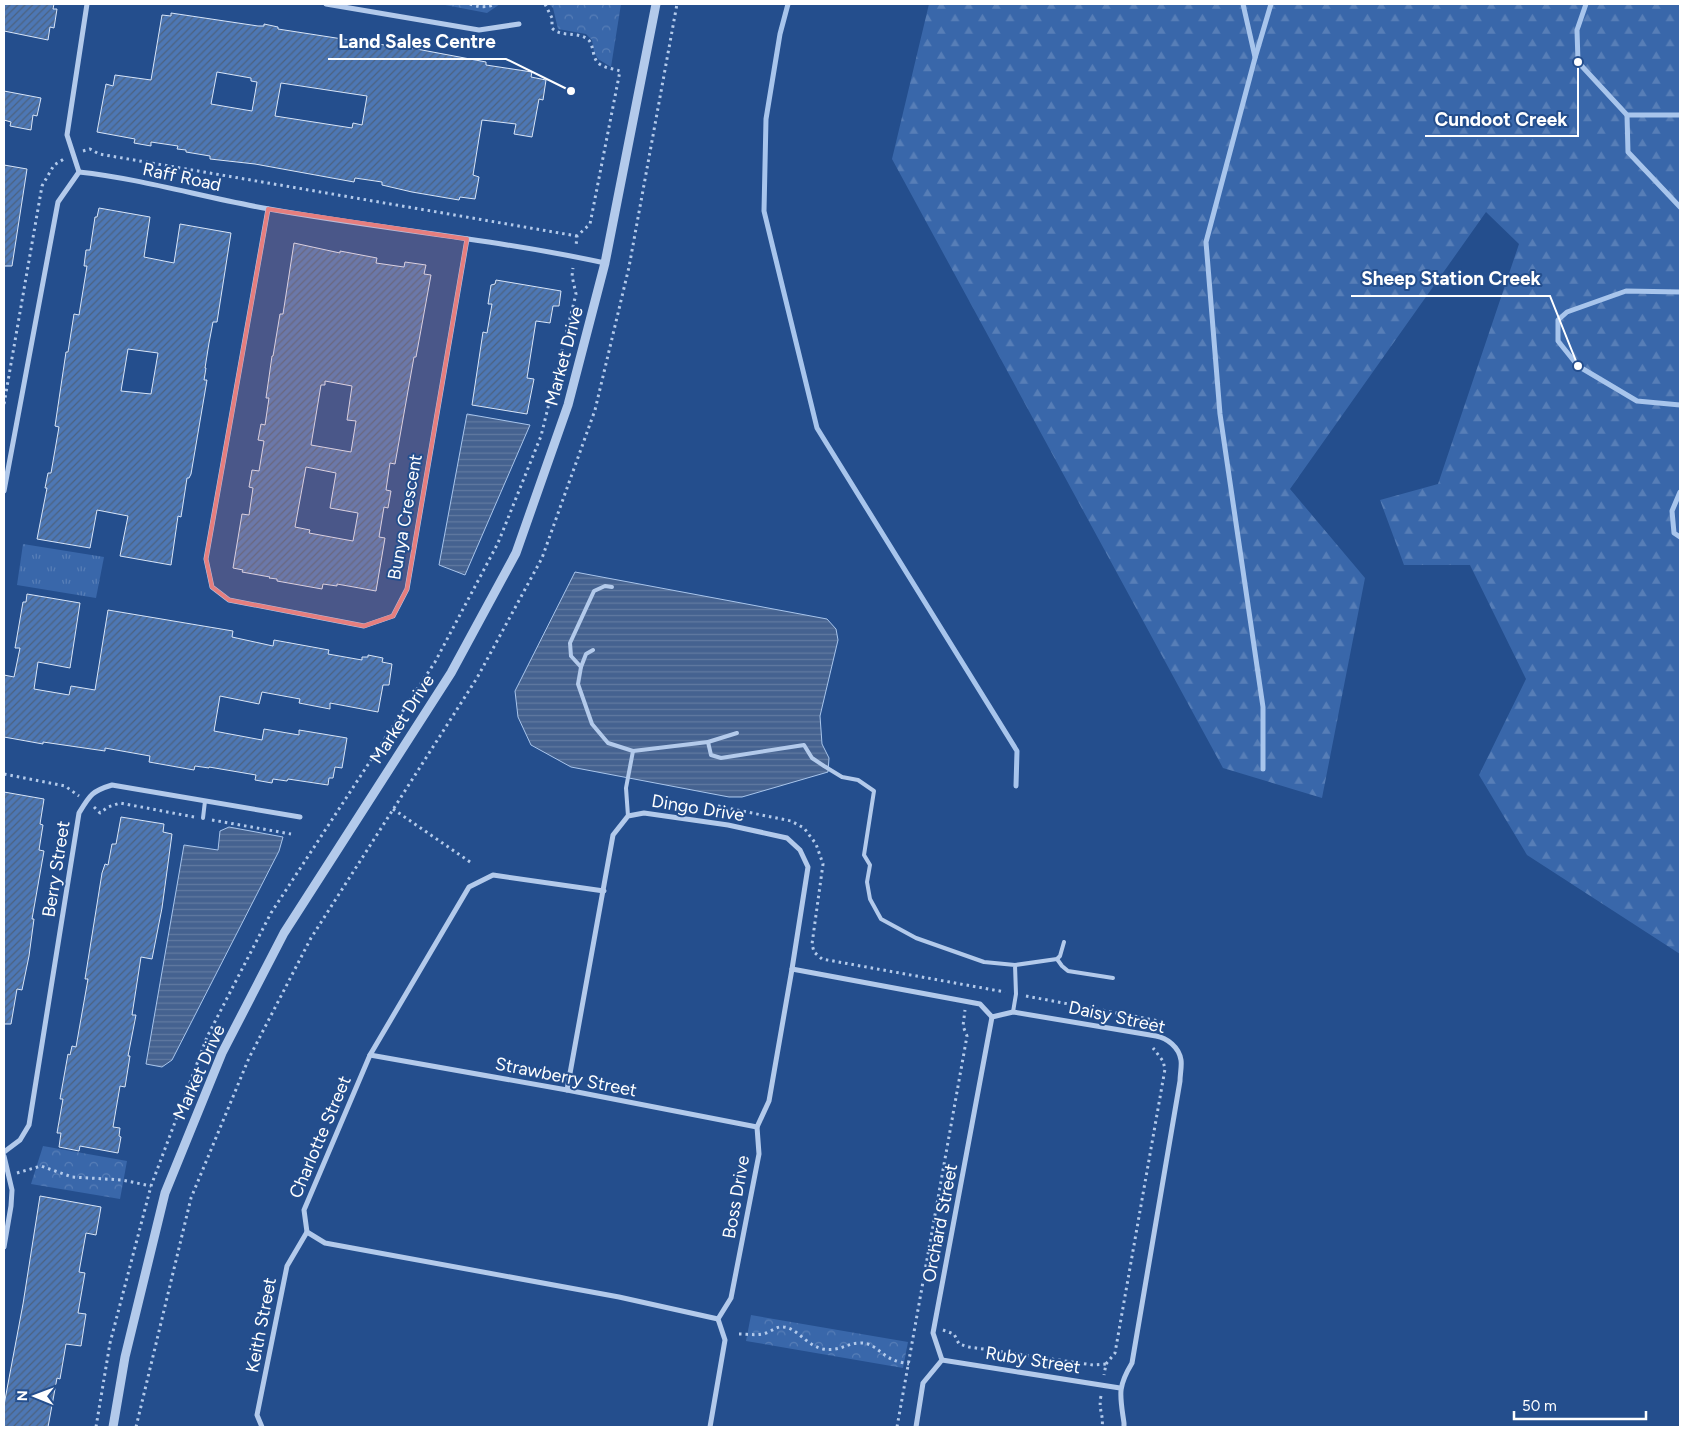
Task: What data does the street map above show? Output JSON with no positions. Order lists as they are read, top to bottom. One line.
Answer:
{"streets":{"street":["Raff Road","Market Drive","Bunya Crescent","Dingo Drive","Berry Street","Daisy Street","Strawberry Street","Charlotte Street","Boss Drive","Orchard Street","Keith Street","Ruby Street"]},"crossings":[["Raff Road","Market Drive"],["Raff Road","Bunya Crescent"],["Dingo Drive","Strawberry Street"],["Dingo Drive","Charlotte Street"],["Dingo Drive","Boss Drive"],["Daisy Street","Orchard Street"],["Daisy Street","Ruby Street"],["Strawberry Street","Charlotte Street"],["Strawberry Street","Boss Drive"],["Charlotte Street","Keith Street"],["Orchard Street","Ruby Street"]],"places":["Cundoot Creek","Land Sales Centre","Sheep Station Creek"],"scale_bar":"50 m","north":"left"}
